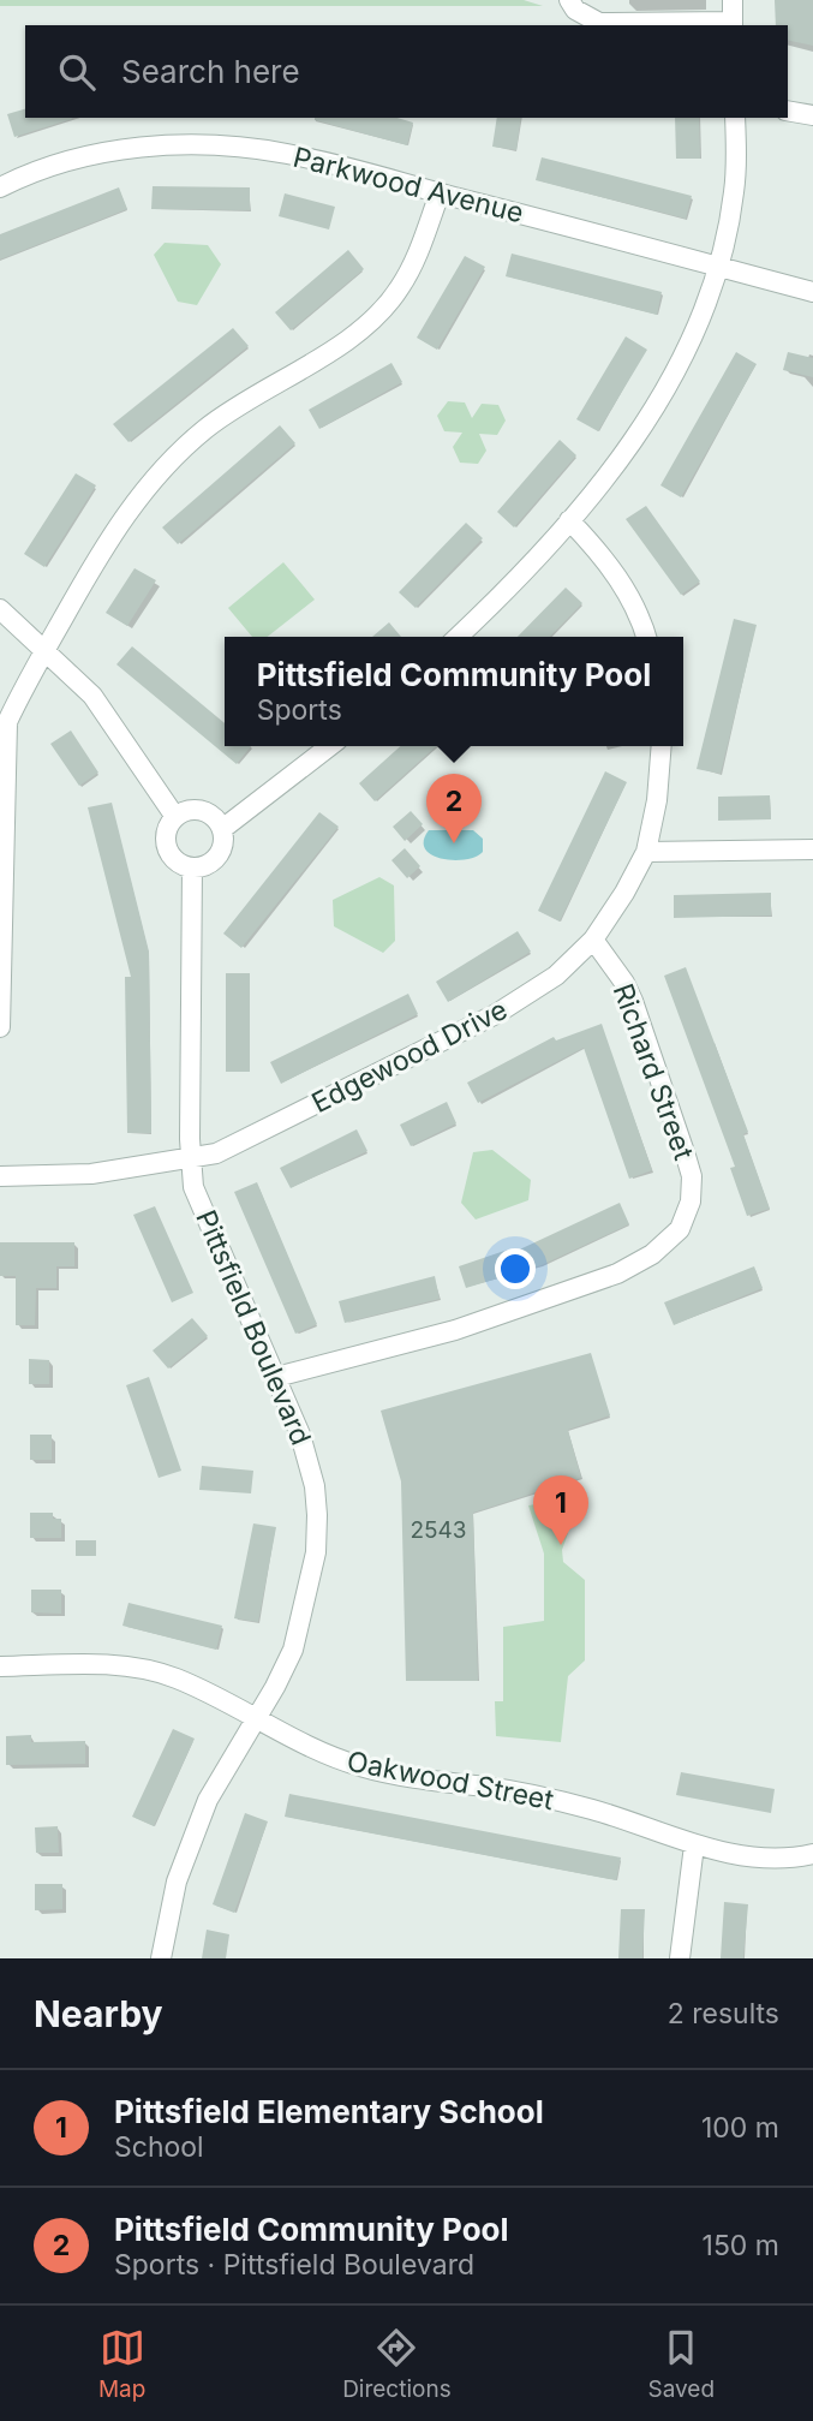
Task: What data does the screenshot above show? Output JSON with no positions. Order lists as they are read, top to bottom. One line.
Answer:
{"streets":{"street":["Parkwood Avenue","Edgewood Drive","Richard Street","Pittsfield Boulevard","Oakwood Street"]},"crossings":[["Edgewood Drive","Richard Street"],["Edgewood Drive","Pittsfield Boulevard"],["Richard Street","Pittsfield Boulevard"],["Pittsfield Boulevard","Oakwood Street"]],"house_numbers":["2543"],"page":{"search":"Search here","popup":["Pittsfield Community Pool","Sports"],"pins":["2","1"],"heading":["Nearby","2 results"],"list":[{"mark":"1","name":"Pittsfield Elementary School","note":"School","value":"100 m"},{"mark":"2","name":"Pittsfield Community Pool","note":"Sports · Pittsfield Boulevard","value":"150 m"}],"nav":["Map","Directions","Saved"]}}
